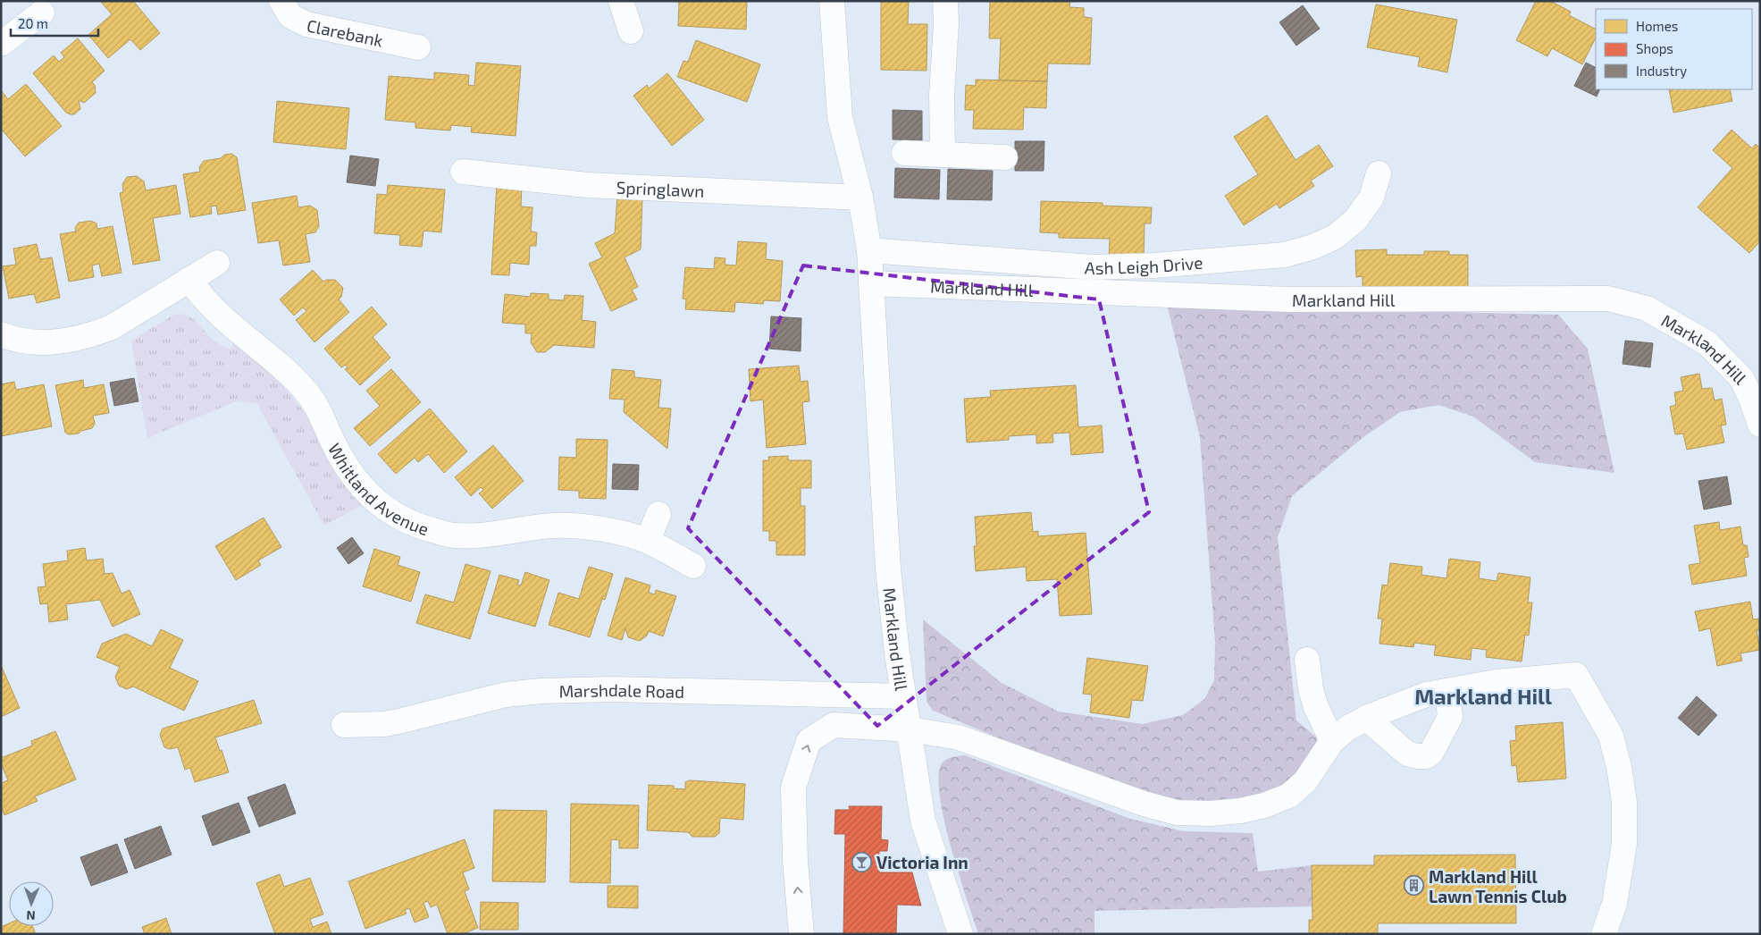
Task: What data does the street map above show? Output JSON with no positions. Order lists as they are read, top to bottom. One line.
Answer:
{"streets":{"street":["Clarebank","Springlawn","Ash Leigh Drive","Markland Hill","Whitland Avenue","Marshdale Road"]},"crossings":[["Springlawn","Markland Hill"],["Ash Leigh Drive","Markland Hill"],["Markland Hill","Marshdale Road"]],"districts":["Markland Hill"],"places":{"bar":["Victoria Inn"],"building":["Markland Hill Lawn Tennis Club"]},"legend":["Homes","Shops","Industry"],"scale_bar":"20 m","north":"bottom"}
